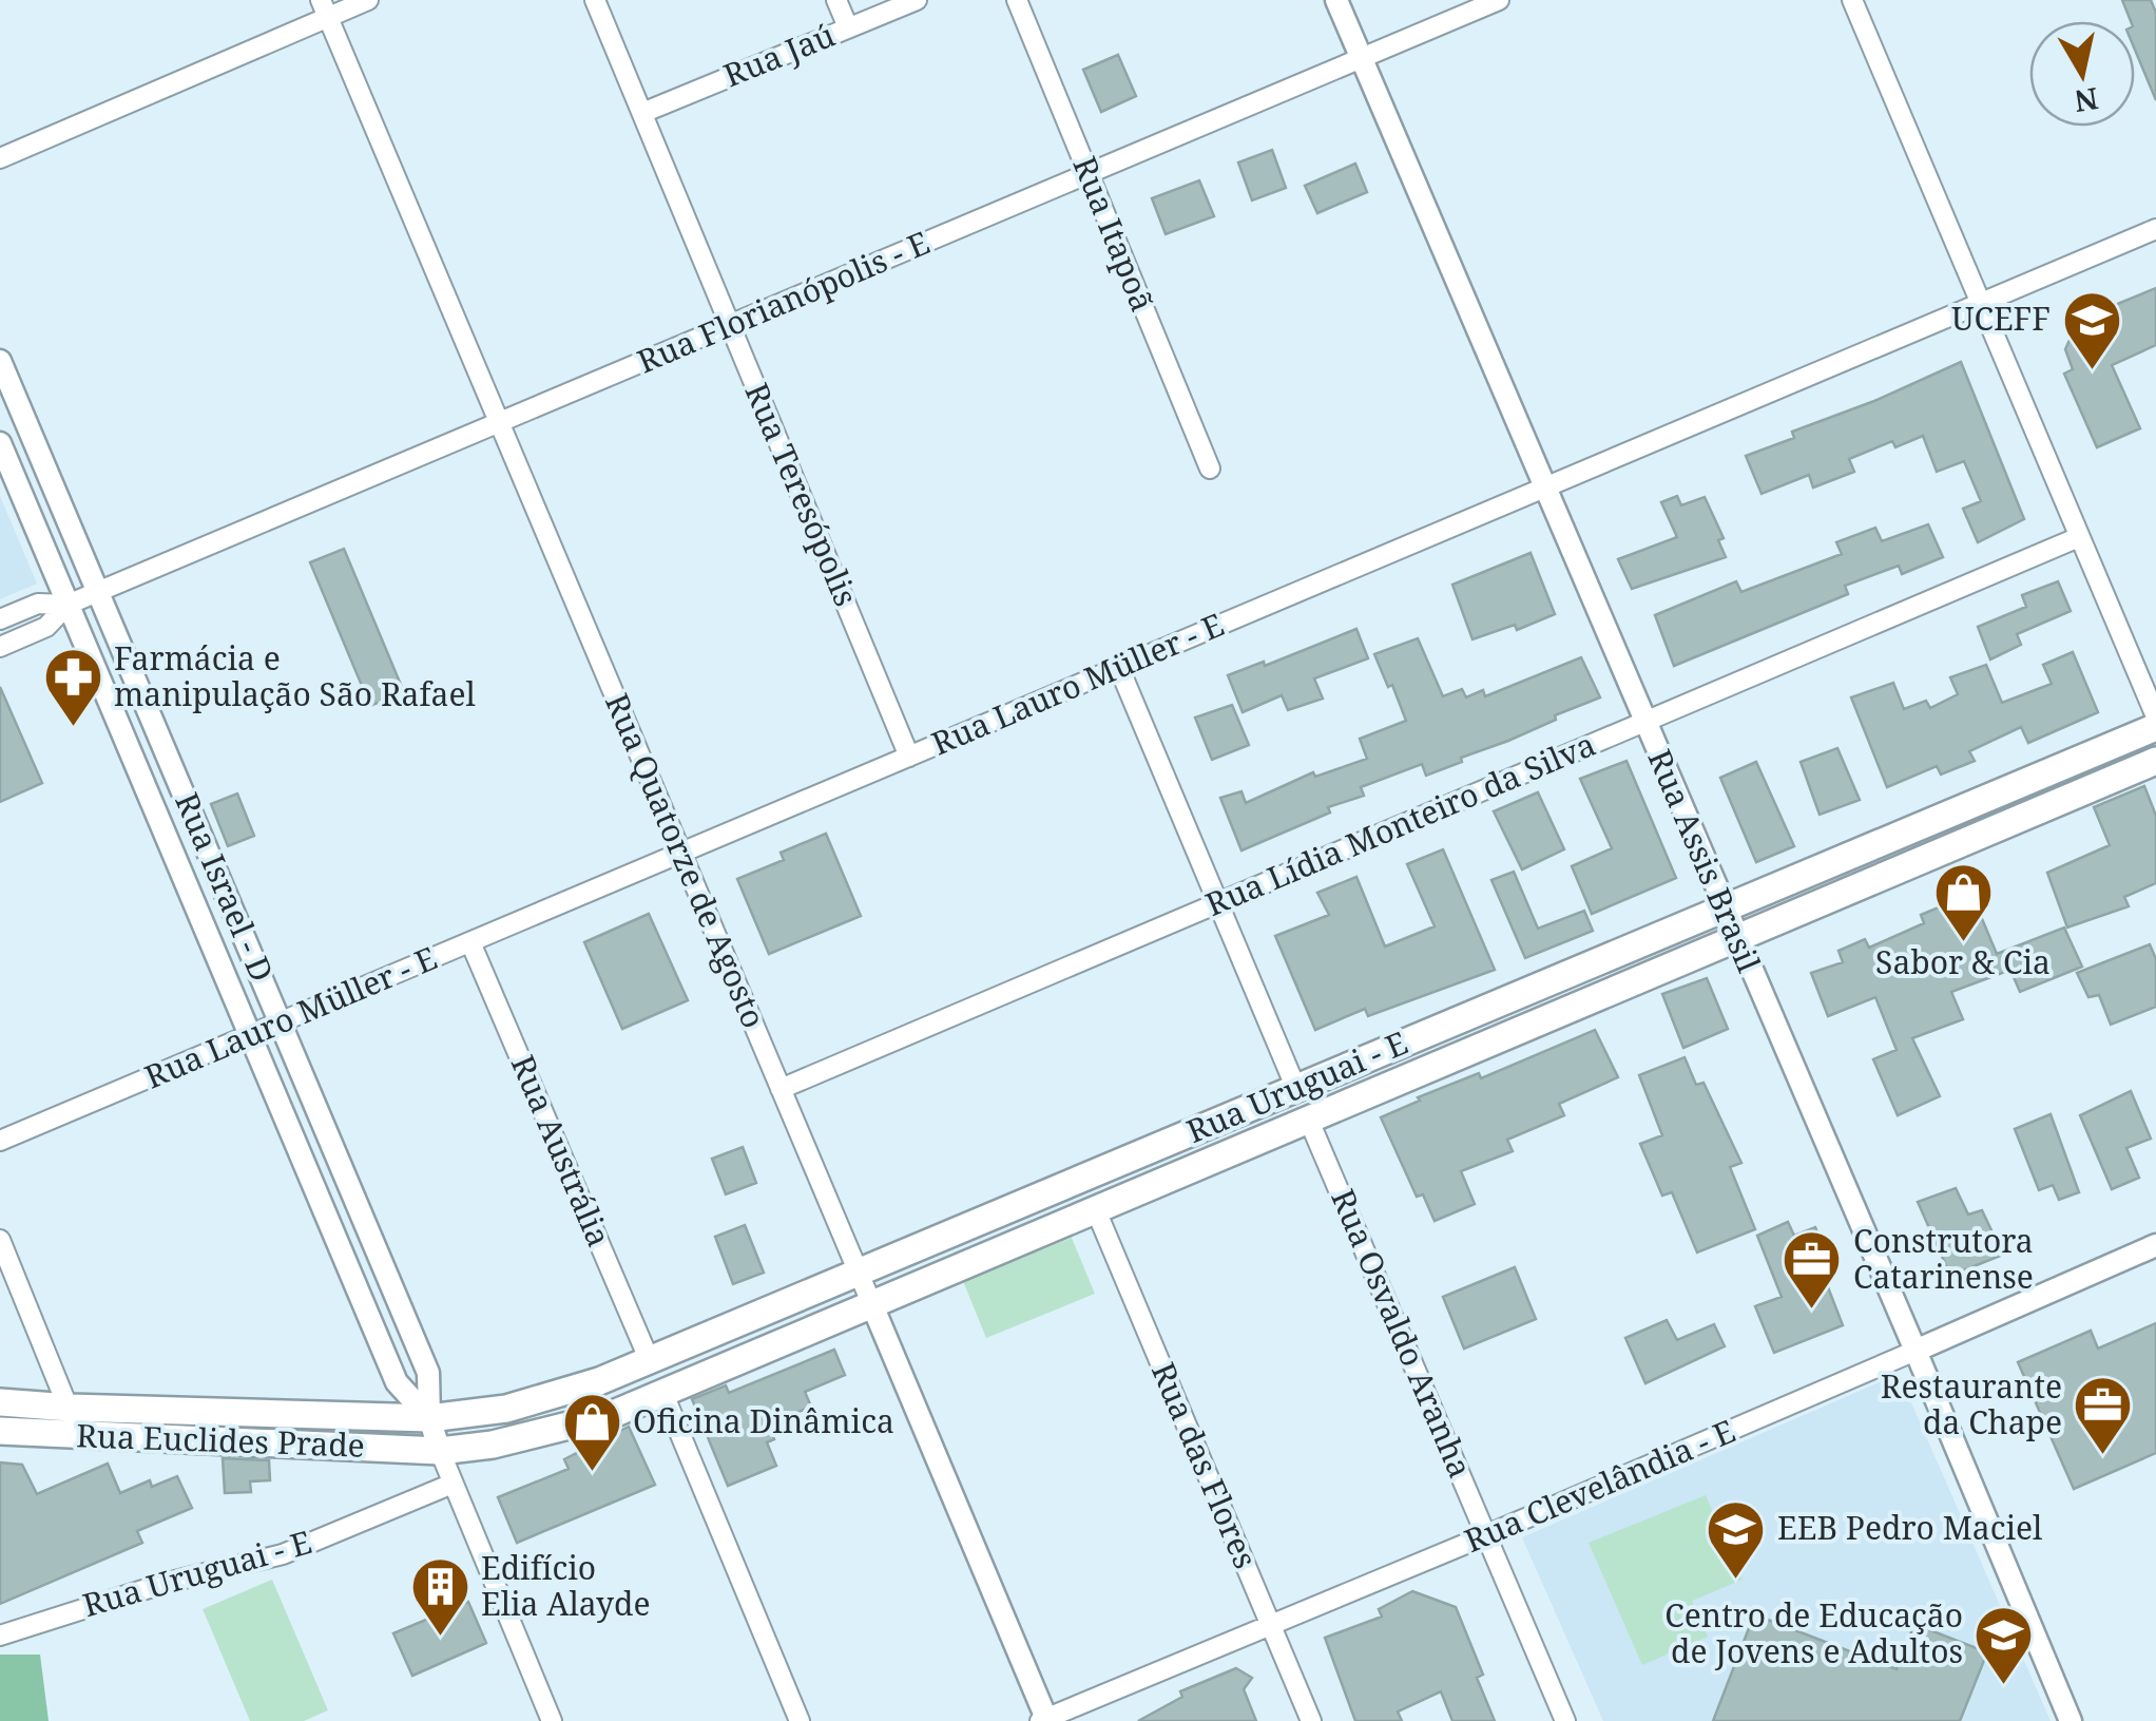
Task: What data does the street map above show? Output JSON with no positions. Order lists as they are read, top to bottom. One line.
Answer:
{"streets":{"main road":["Rua Uruguai - E","Rua Euclides Prade"],"street":["Rua Jaú","Rua Itapoã","Rua Florianópolis - E","Rua Teresópolis","Rua Lauro Müller - E","Rua Lídia Monteiro da Silva","Rua Quatorze de Agosto","Rua Assis Brasil","Rua Israel - D","Rua Austrália","Rua Osvaldo Aranha","Rua das Flores","Rua Clevelândia - E"]},"crossings":[["Rua Jaú","Rua Teresópolis"],["Rua Itapoã","Rua Florianópolis - E"],["Rua Florianópolis - E","Rua Teresópolis"],["Rua Florianópolis - E","Rua Quatorze de Agosto"],["Rua Florianópolis - E","Rua Assis Brasil"],["Rua Florianópolis - E","Rua Israel - D"],["Rua Teresópolis","Rua Lauro Müller - E"],["Rua Lauro Müller - E","Rua Quatorze de Agosto"],["Rua Lauro Müller - E","Rua Assis Brasil"],["Rua Lauro Müller - E","Rua Israel - D"],["Rua Lauro Müller - E","Rua Austrália"],["Rua Lídia Monteiro da Silva","Rua Quatorze de Agosto"],["Rua Lídia Monteiro da Silva","Rua Assis Brasil"],["Rua Quatorze de Agosto","Rua Uruguai - E"],["Rua Quatorze de Agosto","Rua Clevelândia - E"],["Rua Assis Brasil","Rua Uruguai - E"],["Rua Assis Brasil","Rua Clevelândia - E"],["Rua Israel - D","Rua Uruguai - E"],["Rua Israel - D","Rua Euclides Prade"],["Rua Uruguai - E","Rua Austrália"],["Rua Uruguai - E","Rua Osvaldo Aranha"],["Rua Uruguai - E","Rua Euclides Prade"],["Rua Uruguai - E","Rua das Flores"],["Rua Osvaldo Aranha","Rua Clevelândia - E"],["Rua das Flores","Rua Clevelândia - E"]],"places":{"school or university":["UCEFF","EEB Pedro Maciel","Centro de Educação de Jovens e Adultos"],"pharmacy":["Farmácia e manipulação São Rafael"],"shop":["Sabor & Cia","Oficina Dinâmica"],"office":["Construtora Catarinense","Restaurante da Chape"],"building":["Edifício Elia Alayde"]},"north":"bottom"}
